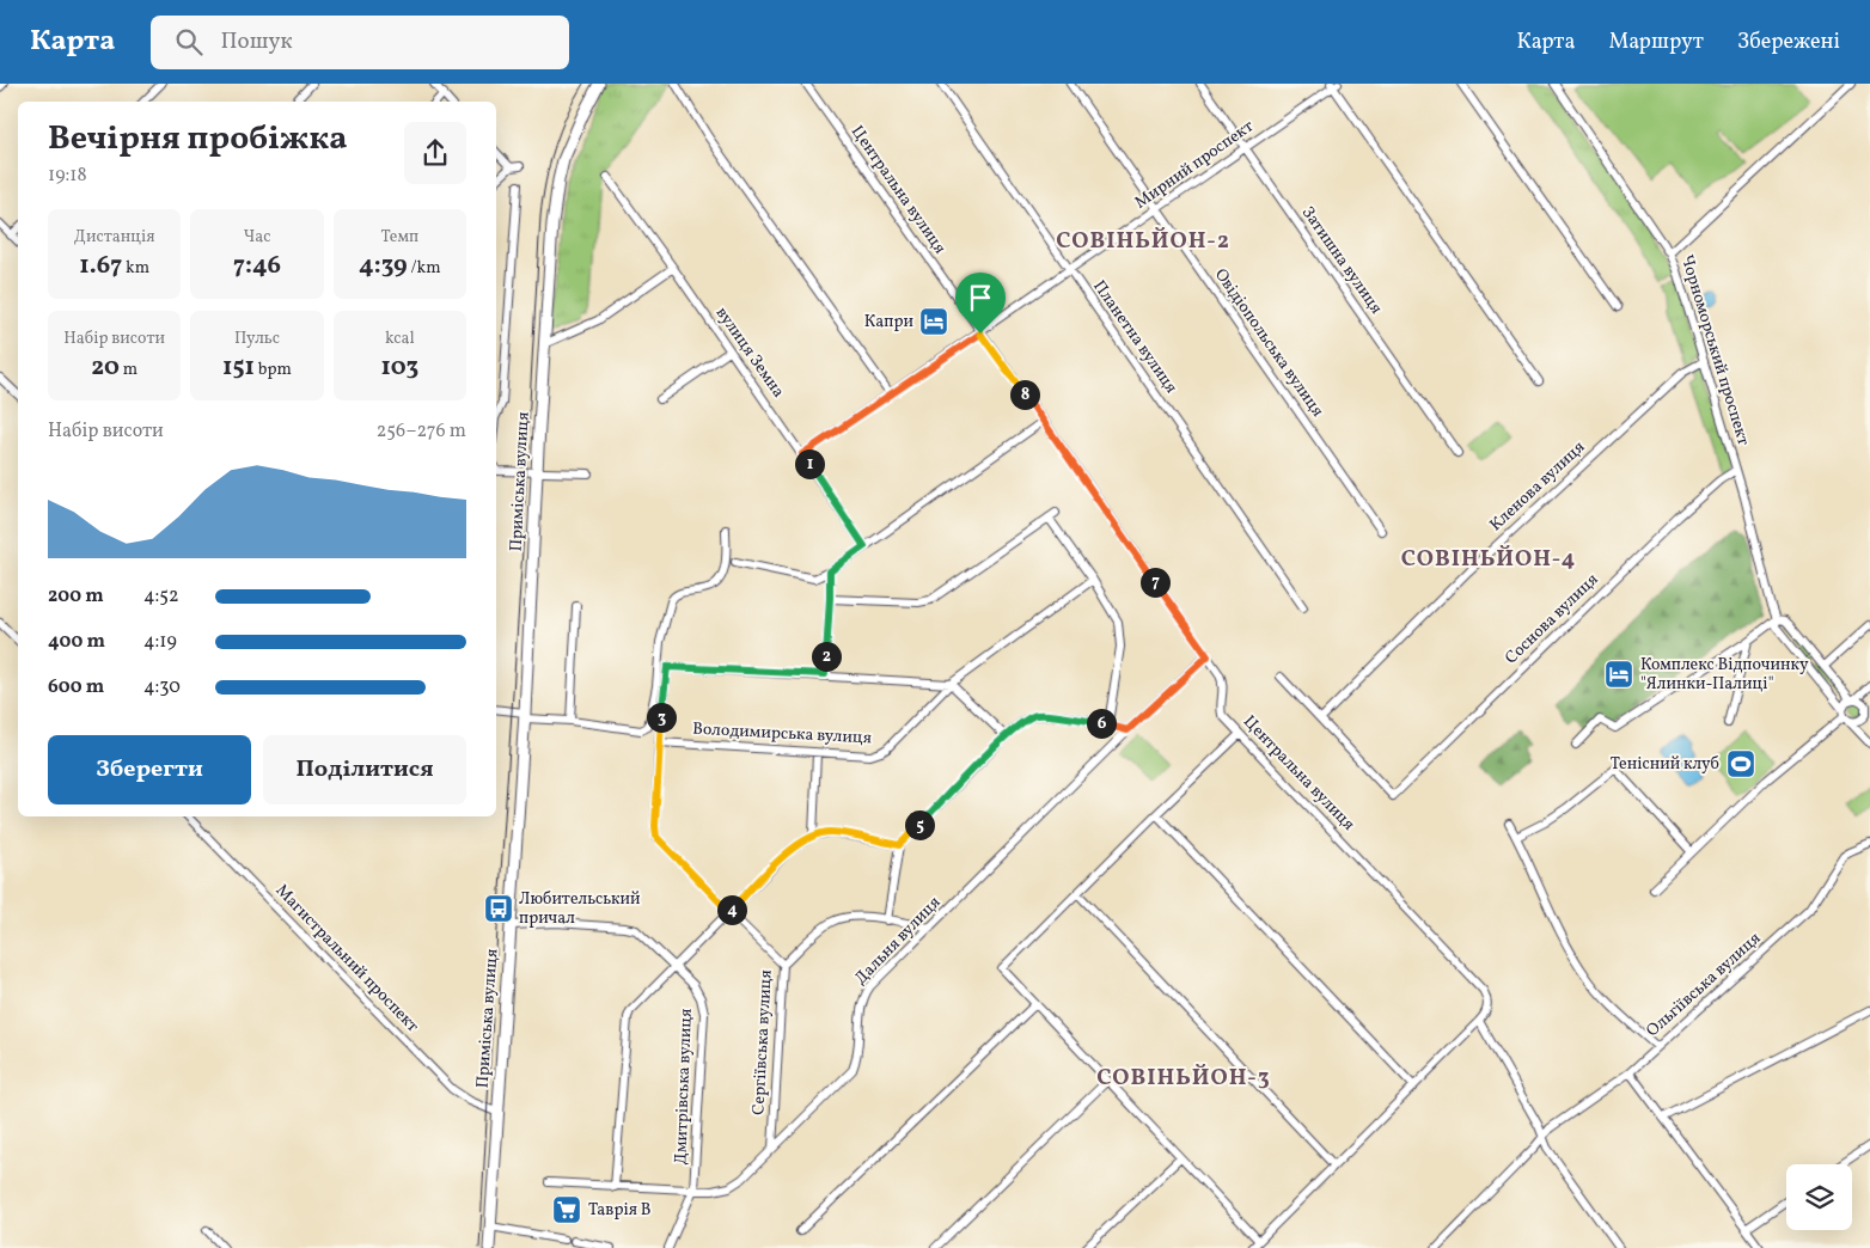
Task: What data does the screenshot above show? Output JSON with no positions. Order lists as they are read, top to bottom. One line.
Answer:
{"streets":{"street":["Мирний проспект","Центральна вулиця","Затишна вулиця","Планетна вулиця","Овідіопольська вулиця","Чорноморський проспект","вулиця Земна","Приміська вулиця","Кленова вулиця","Соснова вулиця","Володимирська вулиця","Дальня вулиця","Магистральний проспект","Ольгіївська вулиця","Сергіївська вулиця","Дмитрівська вулиця"]},"crossings":[["Мирний проспект","Центральна вулиця"],["Мирний проспект","Затишна вулиця"],["Мирний проспект","Планетна вулиця"],["Мирний проспект","Овідіопольська вулиця"],["Мирний проспект","вулиця Земна"],["Центральна вулиця","Дальня вулиця"],["Чорноморський проспект","Кленова вулиця"],["Чорноморський проспект","Соснова вулиця"],["Приміська вулиця","Магистральний проспект"],["Приміська вулиця","Дмитрівська вулиця"],["Кленова вулиця","Соснова вулиця"],["Володимирська вулиця","Сергіївська вулиця"],["Дальня вулиця","Сергіївська вулиця"],["Дальня вулиця","Дмитрівська вулиця"]],"districts":["СОВІНЬЙОН-2","СОВІНЬЙОН-4","СОВІНЬЙОН-3"],"places":{"hotel":["Капри","Комплекс Відпочинку \"Ялинки-Палиці\""],"sports":["Тенісний клуб"],"bus stop":["Любительський причал"],"supermarket":["Таврія В"]},"page":{"header":"Карта","search":"Пошук","nav":["Карта","Маршрут","Збережені"],"heading":["Вечірня пробіжка","19:18"],"stats":[["Дистанція","1.67 km"],["Час","7:46"],["Темп","4:39 /km"],["Набір висоти","20 m"],["Пульс","151 bpm"],["kcal","103"]],"pins":["8","1","7","2","3","6","5","4"],"chart":["Набір висоти","256–276 m"],"list":[{"name":"200 m","note":"4:52"},{"name":"400 m","note":"4:19"},{"name":"600 m","note":"4:30"}],"buttons":["Зберегти","Поділитися"]}}
